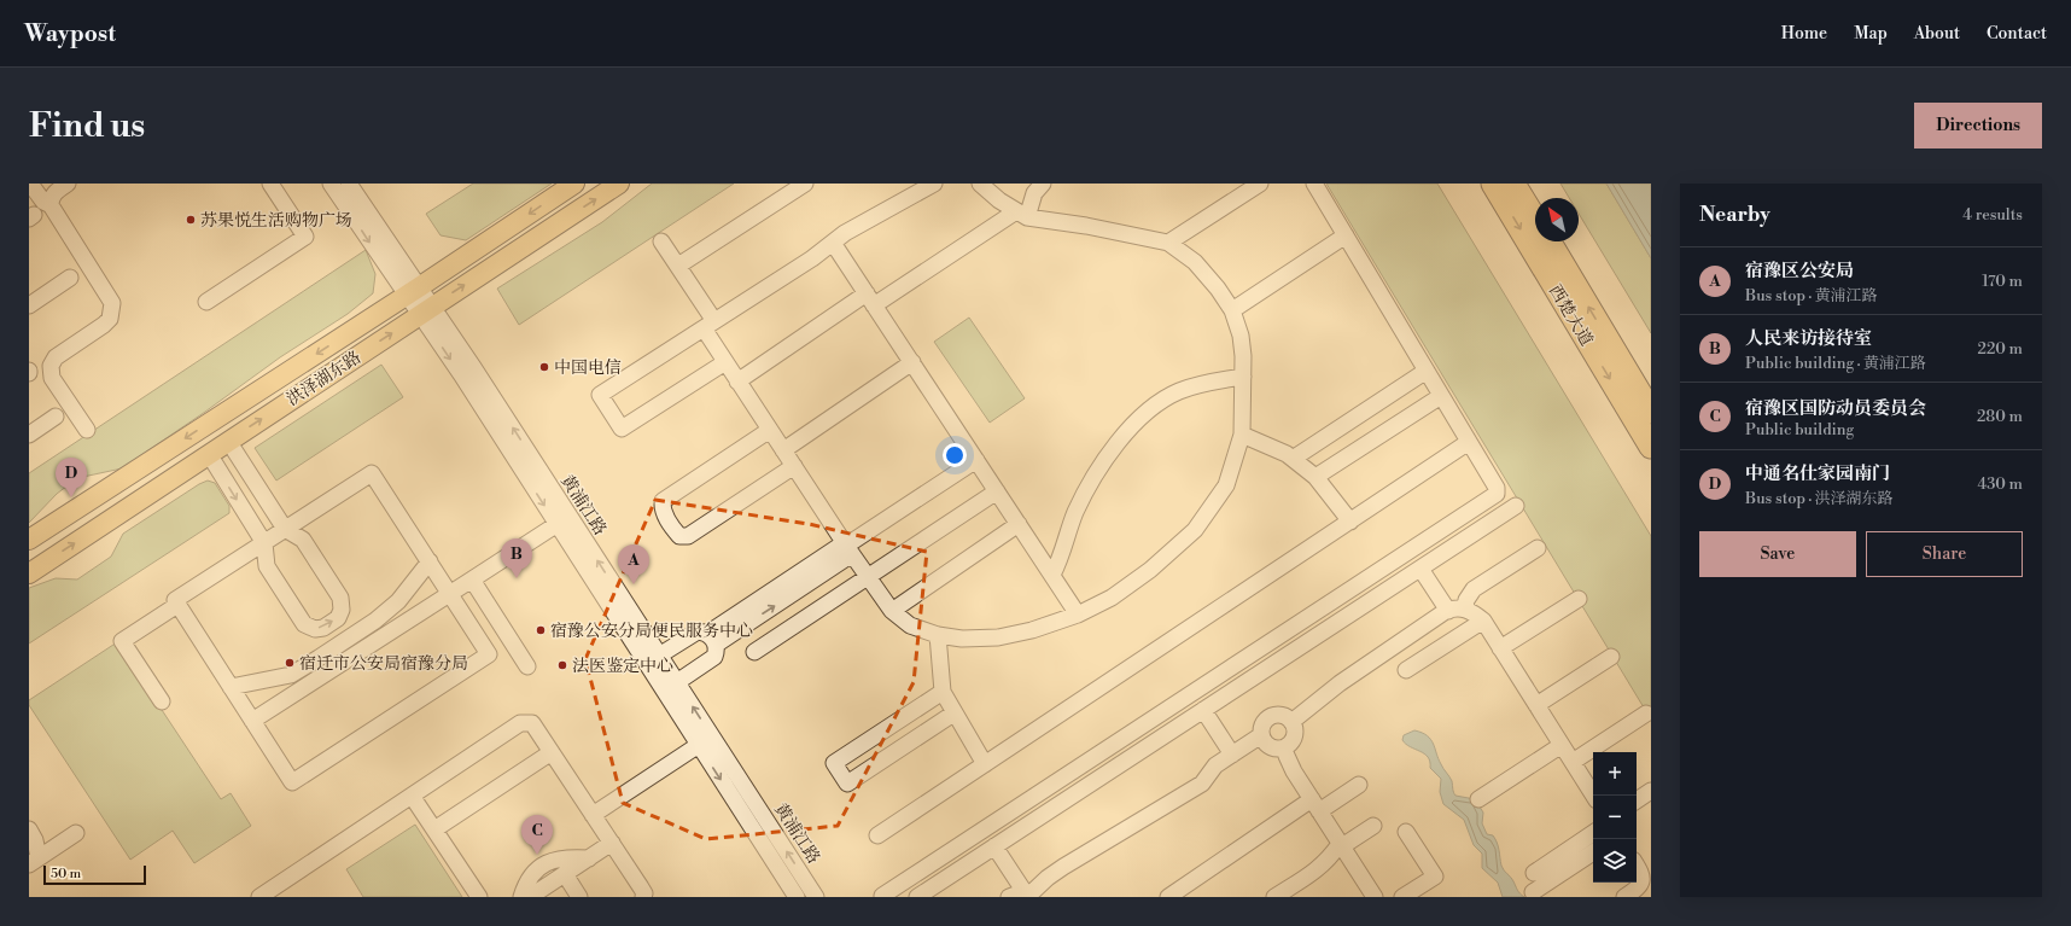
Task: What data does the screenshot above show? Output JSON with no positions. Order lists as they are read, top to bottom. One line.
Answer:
{"streets":{"highway":["西楚大道"],"main road":["洪泽湖东路"],"street":["黄浦江路"]},"crossings":[["洪泽湖东路","黄浦江路"]],"places":["苏果悦生活购物广场","中国电信","宿豫公安分局便民服务中心","宿迁市公安局宿豫分局","法医鉴定中心"],"scale_bar":"50 m","north":"top left","page":{"header":"Waypost","nav":["Home","Map","About","Contact"],"buttons":["Directions",["Save","Share"]],"title":"Find us","heading":["Nearby","4 results"],"list":[{"mark":"A","name":"宿豫区公安局","note":"Bus stop · 黄浦江路","value":"170 m"},{"mark":"B","name":"人民来访接待室","note":"Public building · 黄浦江路","value":"220 m"},{"mark":"C","name":"宿豫区国防动员委员会","note":"Public building","value":"280 m"},{"mark":"D","name":"中通名仕家园南门","note":"Bus stop · 洪泽湖东路","value":"430 m"}],"pins":["D","B","A","C"],"map_buttons":["+","−"],"scale":"50 m"}}
